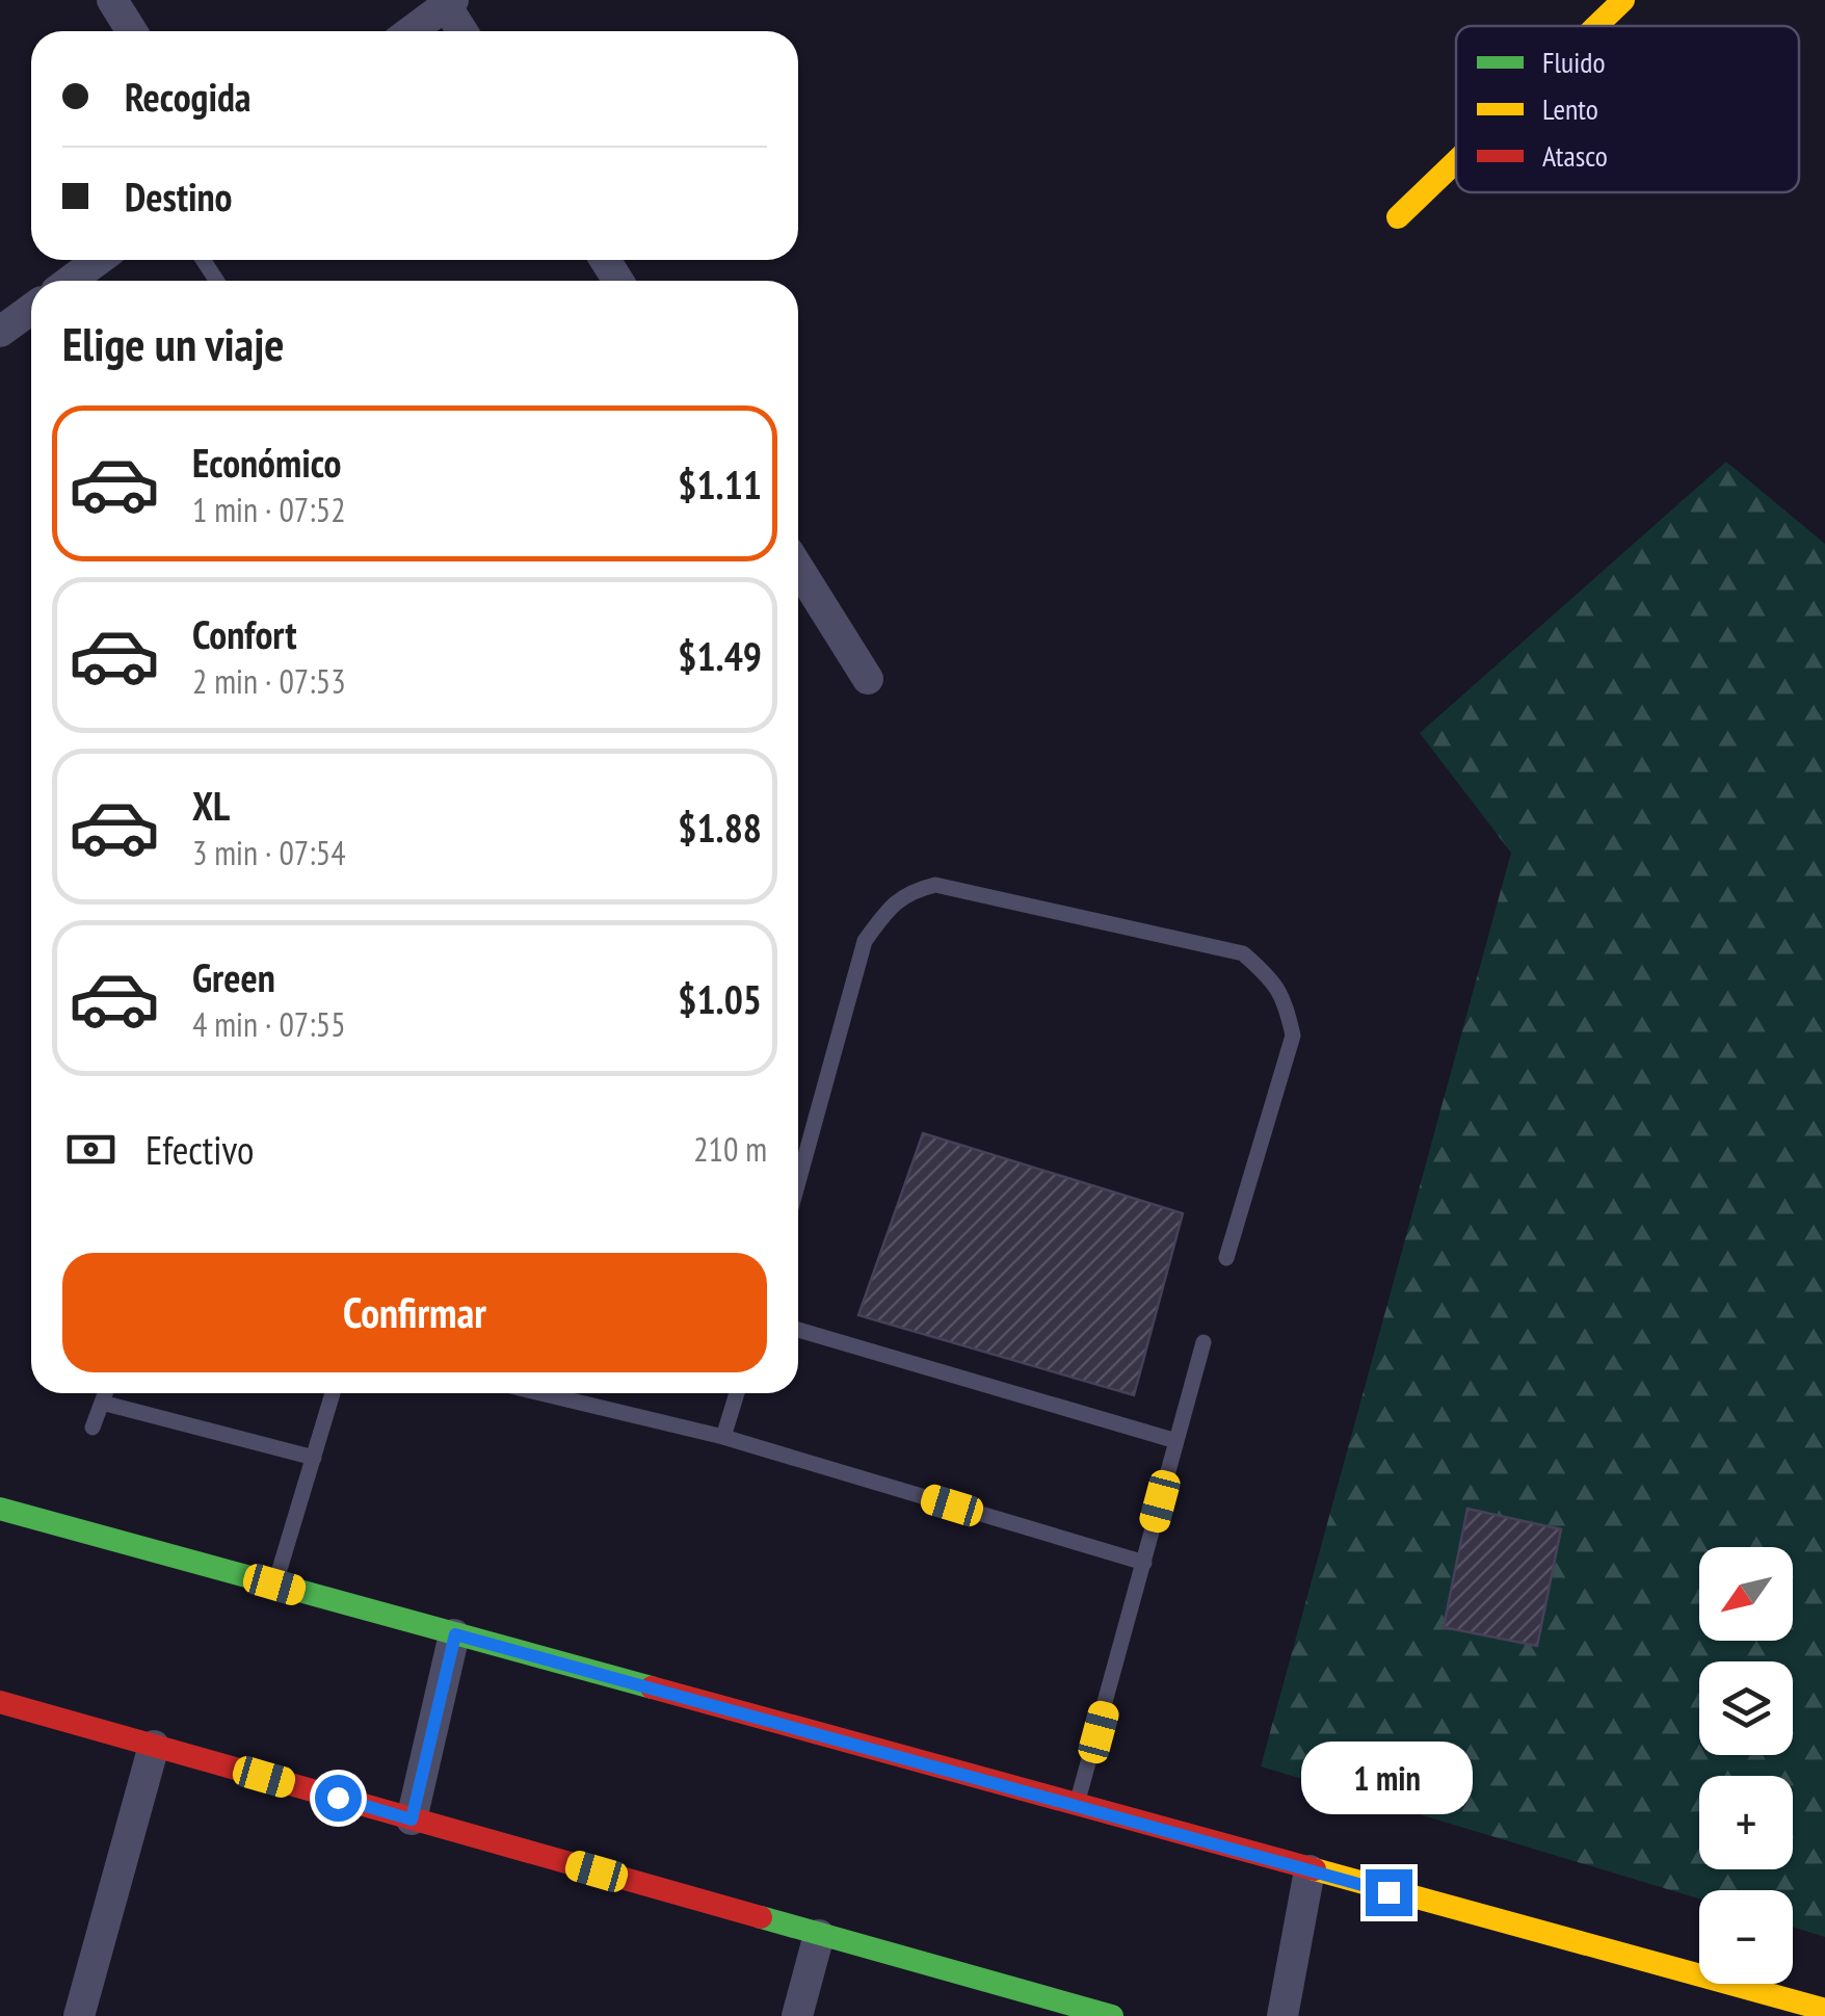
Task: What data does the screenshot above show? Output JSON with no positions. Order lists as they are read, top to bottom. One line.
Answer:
{"legend":["Fluido","Lento","Atasco"],"north":"bottom left","page":{"banner":["Recogida","Destino"],"heading":"Elige un viaje","list":[{"name":"Económico","note":"1 min · 07:52","value":"$1.11"},{"name":"Confort","note":"2 min · 07:53","value":"$1.49"},{"name":"XL","note":"3 min · 07:54","value":"$1.88"},{"name":"Green","note":"4 min · 07:55","value":"$1.05"}],"pay":["Efectivo","210 m"],"buttons":"Confirmar","map_buttons":["+","−"],"bubble":"1 min"}}
